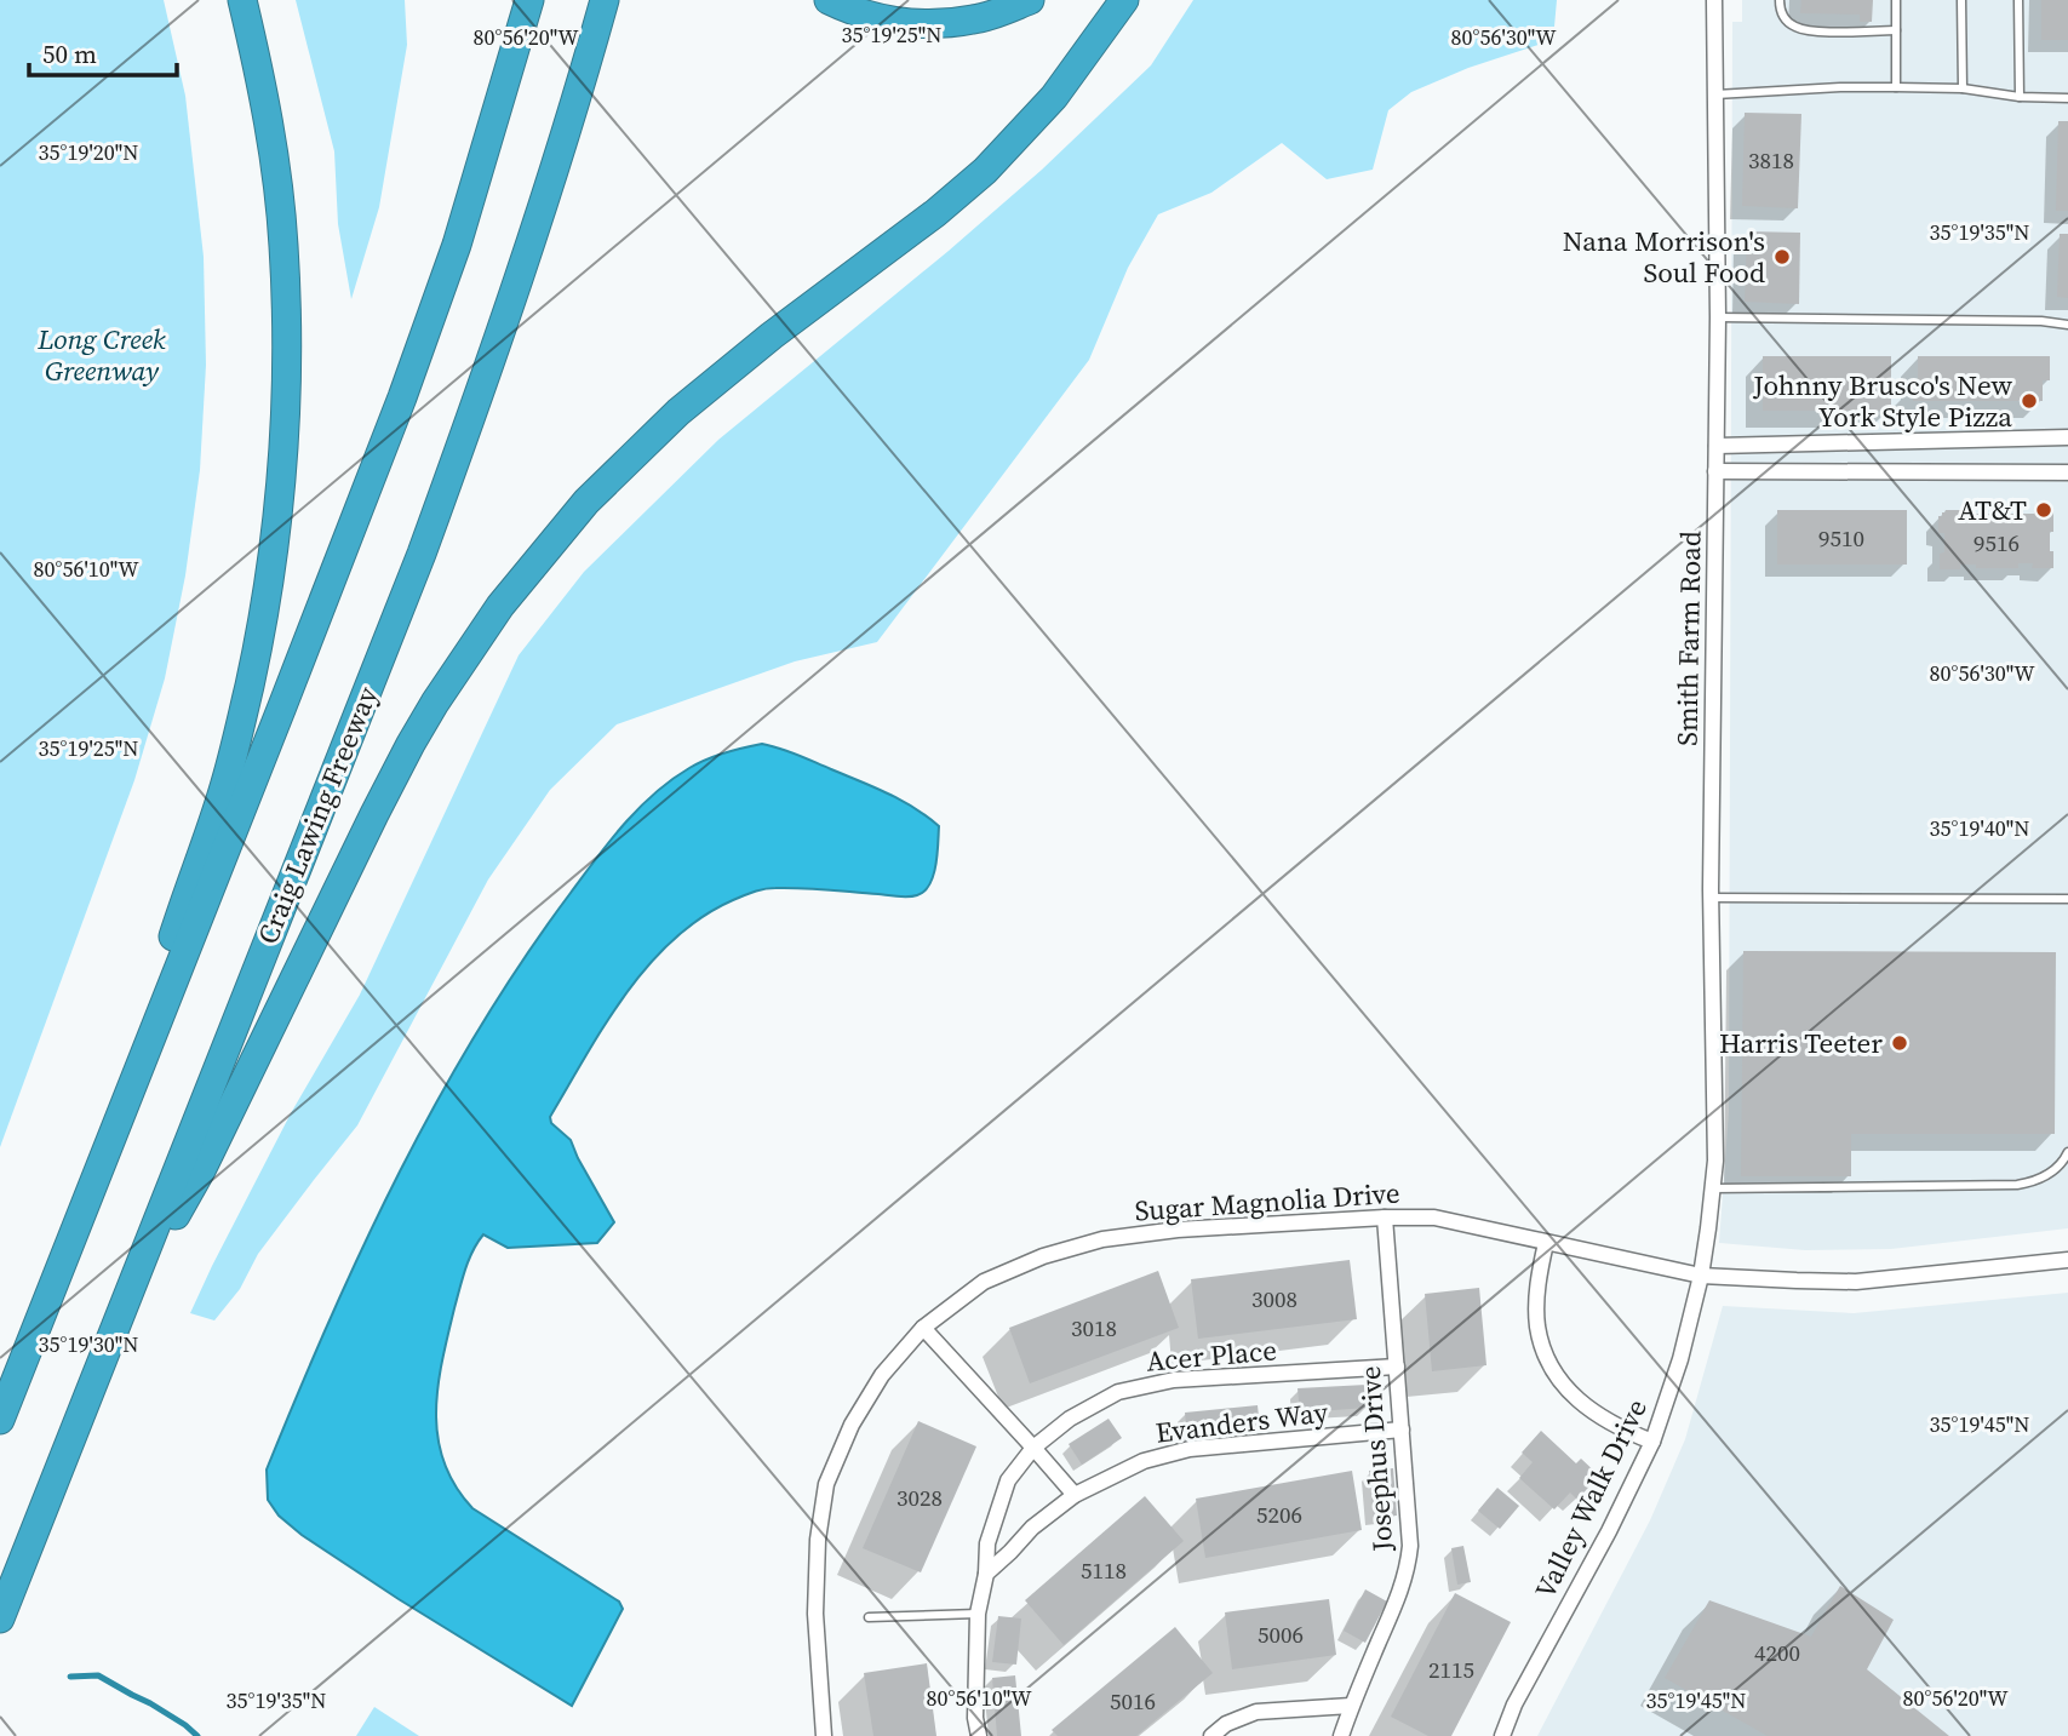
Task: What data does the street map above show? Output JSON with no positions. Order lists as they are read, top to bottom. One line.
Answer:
{"streets":{"highway":["Craig Lawing Freeway"],"street":["Smith Farm Road","Sugar Magnolia Drive","Acer Place","Evanders Way","Josephus Drive","Valley Walk Drive"]},"crossings":[["Smith Farm Road","Sugar Magnolia Drive"],["Smith Farm Road","Valley Walk Drive"],["Sugar Magnolia Drive","Josephus Drive"],["Sugar Magnolia Drive","Valley Walk Drive"],["Acer Place","Evanders Way"],["Acer Place","Josephus Drive"],["Evanders Way","Josephus Drive"]],"parks":["Long Creek Greenway"],"places":["Nana Morrison's Soul Food","Johnny Brusco's New York Style Pizza","AT&T","Harris Teeter"],"house_numbers":["3818","9510","9516","3008","3018","3028","5206","5118","5006","4200","2115","5016"],"scale_bar":"50 m","coordinates":["35°19'25\"N","80°56'20\"W","80°56'30\"W","35°19'20\"N","35°19'35\"N","80°56'10\"W","35°19'40\"N","35°19'30\"N","35°19'45\"N"]}
